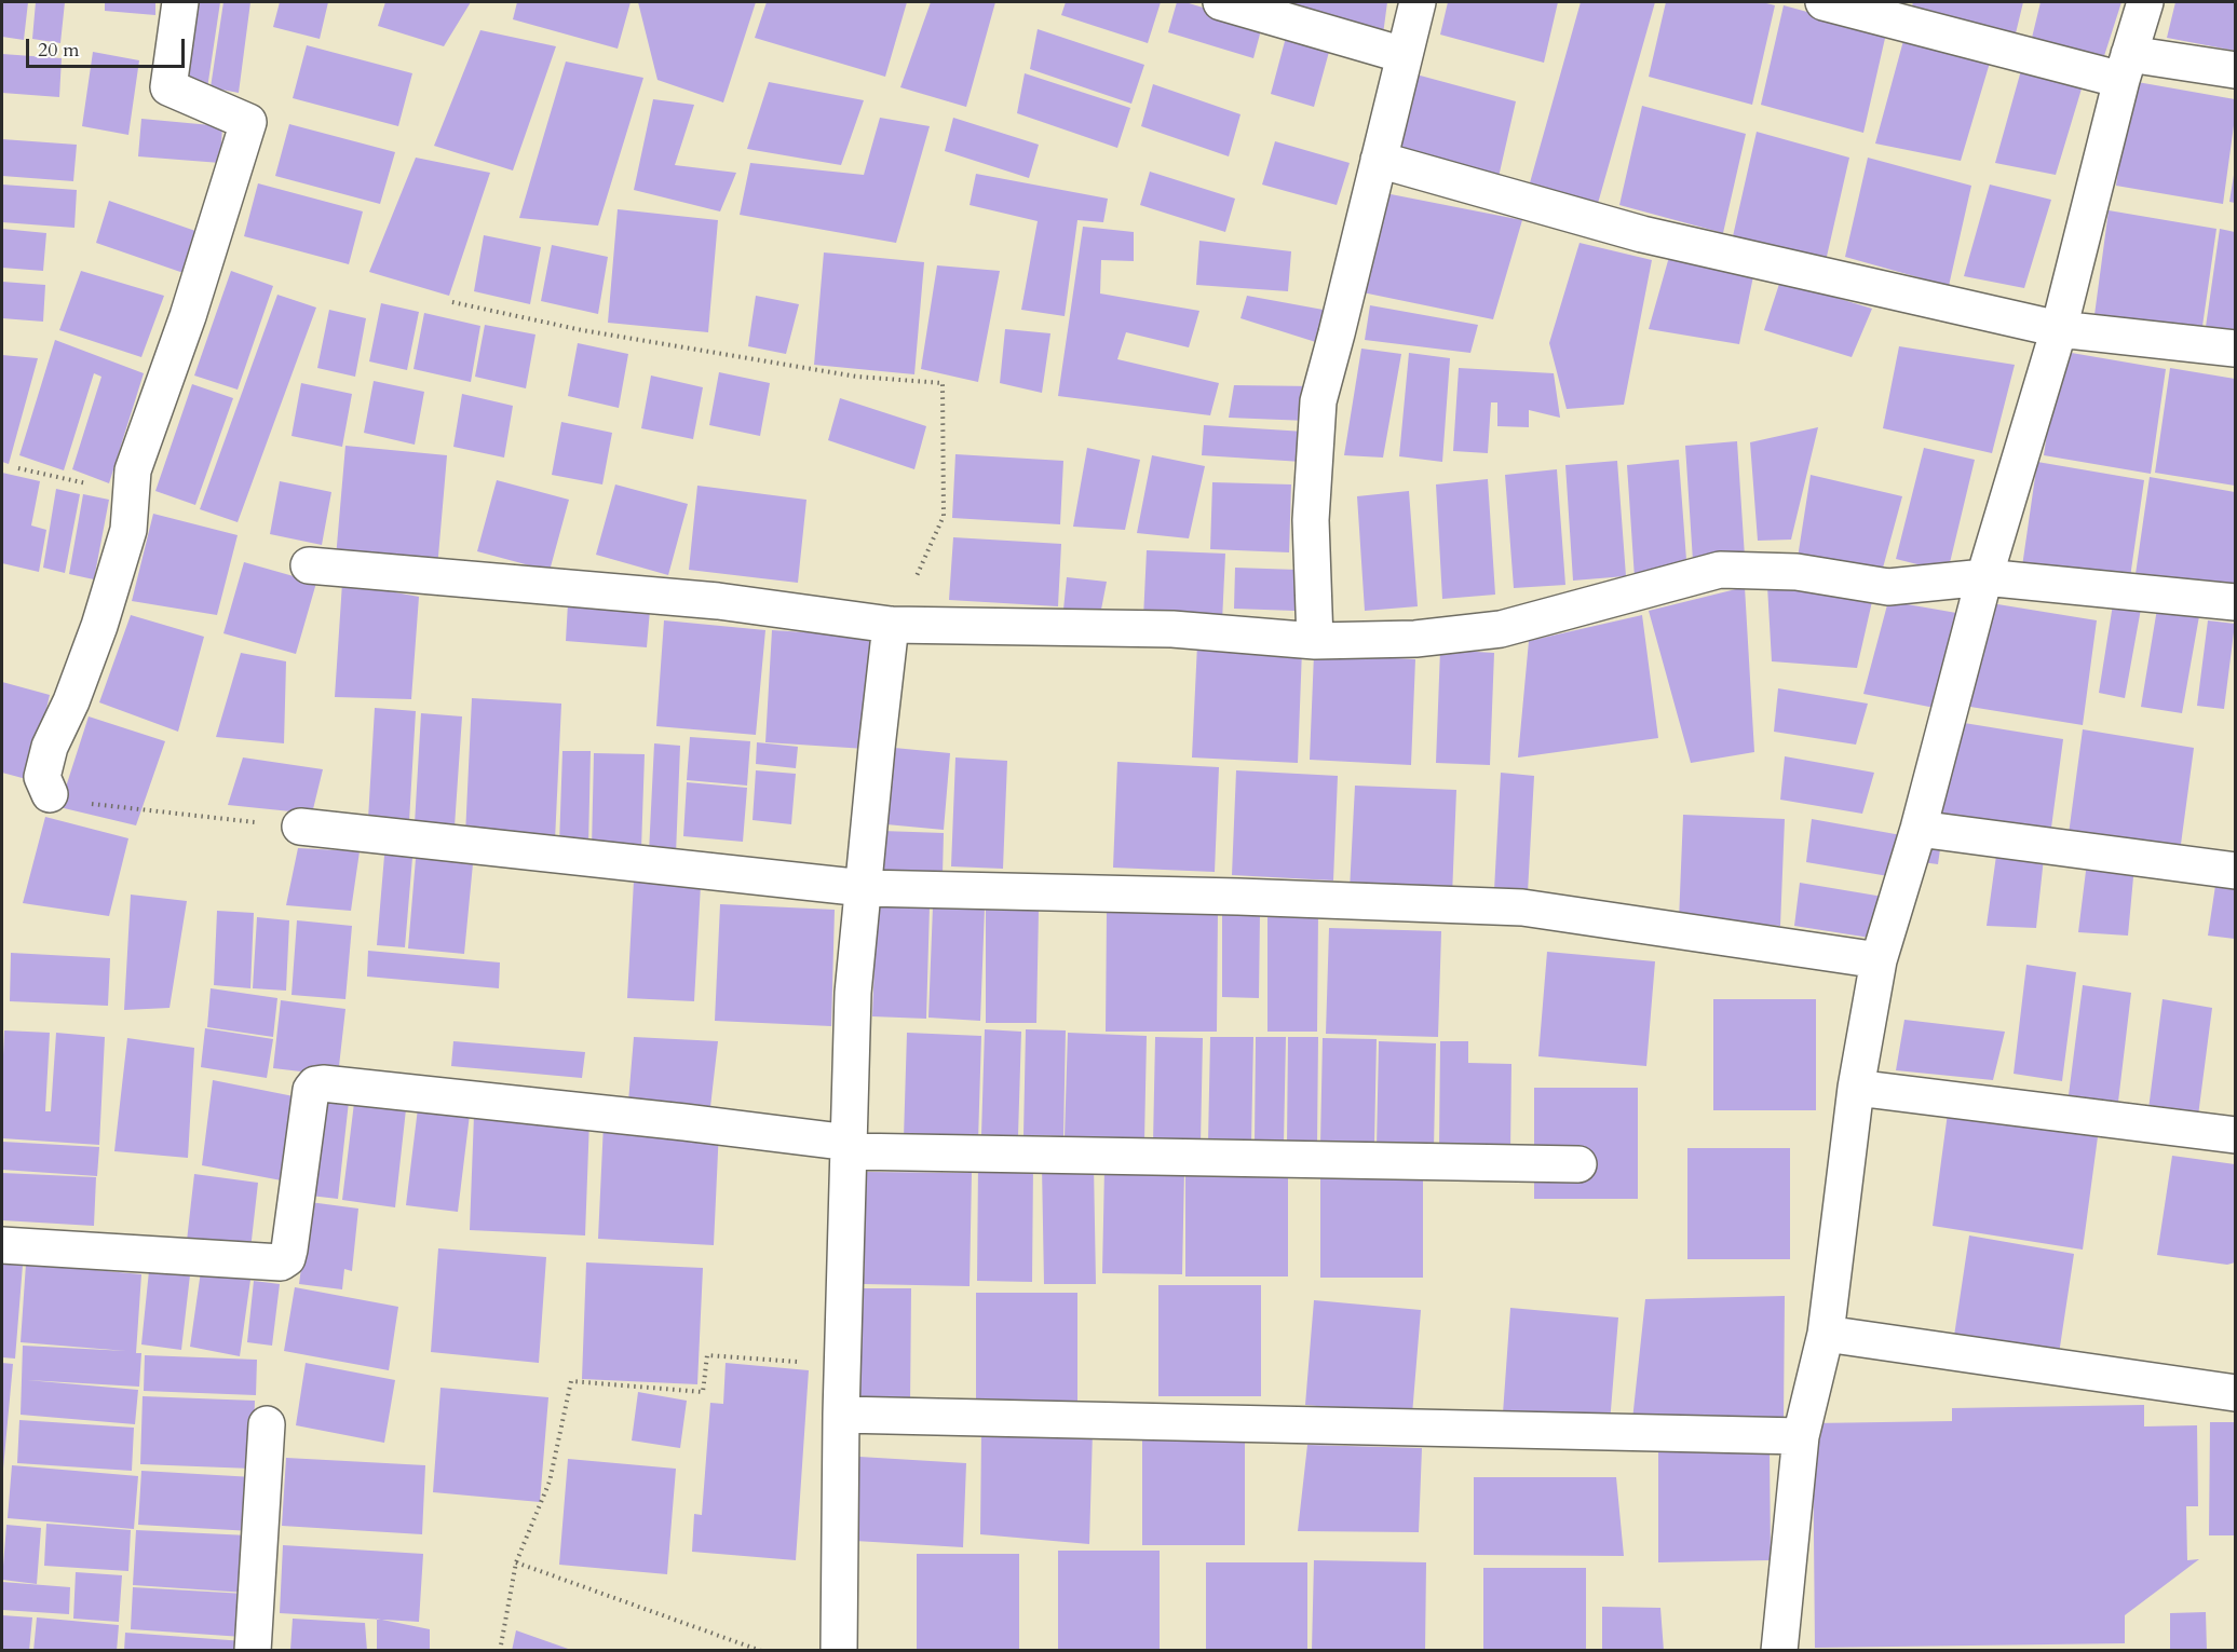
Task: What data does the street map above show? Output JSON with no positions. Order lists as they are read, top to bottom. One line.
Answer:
{"scale_bar":"20 m"}
